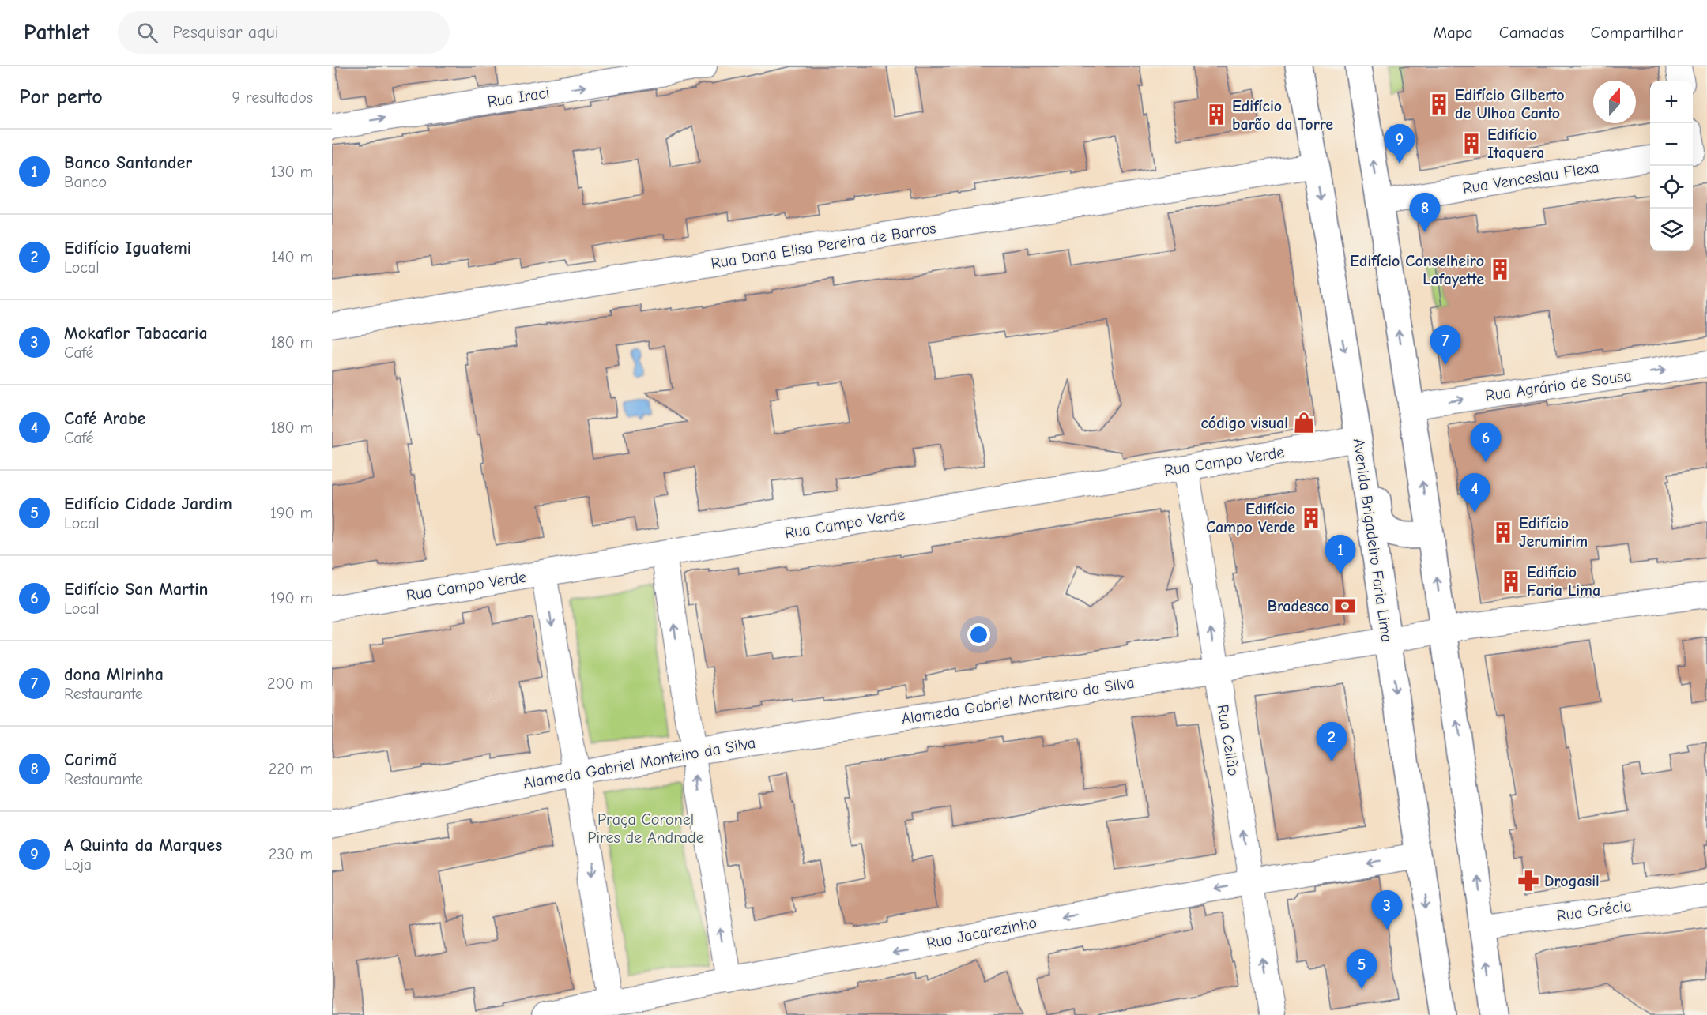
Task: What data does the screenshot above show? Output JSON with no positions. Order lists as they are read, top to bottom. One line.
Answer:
{"streets":{"highway":["Avenida Brigadeiro Faria Lima"],"street":["Rua Iraci","Rua Venceslau Flexa","Rua Dona Elisa Pereira de Barros","Rua Agrário de Sousa","Rua Campo Verde","Alameda Gabriel Monteiro da Silva","Rua Ceilão","Rua Grécia","Rua Jacarezinho"]},"crossings":[["Rua Dona Elisa Pereira de Barros","Avenida Brigadeiro Faria Lima"],["Rua Campo Verde","Avenida Brigadeiro Faria Lima"],["Rua Campo Verde","Rua Ceilão"],["Avenida Brigadeiro Faria Lima","Alameda Gabriel Monteiro da Silva"],["Avenida Brigadeiro Faria Lima","Rua Jacarezinho"],["Alameda Gabriel Monteiro da Silva","Rua Ceilão"],["Rua Ceilão","Rua Jacarezinho"]],"one_way":["Rua Iraci","Rua Agrário de Sousa","Rua Ceilão","Rua Jacarezinho"],"parks":["Praça Coronel Pires de Andrade"],"places":{"building":["Edifício Gilberto de Ulhoa Canto","Edifício barão da Torre","Edifício Itaquera","Edifício Conselheiro Lafayette","Edifício Campo Verde","Edifício Jerumirim","Edifício Faria Lima"],"shop":["código visual"],"bank":["Bradesco"],"pharmacy":["Drogasil"]},"north":"top","page":{"header":"Pathlet","search":"Pesquisar aqui","nav":["Mapa","Camadas","Compartilhar"],"heading":["Por perto","9 resultados"],"map_buttons":["+","−"],"pins":["9","8","7","6","4","1","2","3","5"],"list":[{"mark":"1","name":"Banco Santander","note":"Banco","value":"130 m"},{"mark":"2","name":"Edifício Iguatemi","note":"Local","value":"140 m"},{"mark":"3","name":"Mokaflor Tabacaria","note":"Café","value":"180 m"},{"mark":"4","name":"Café Arabe","note":"Café","value":"180 m"},{"mark":"5","name":"Edifício Cidade Jardim","note":"Local","value":"190 m"},{"mark":"6","name":"Edifício San Martin","note":"Local","value":"190 m"},{"mark":"7","name":"dona Mirinha","note":"Restaurante","value":"200 m"},{"mark":"8","name":"Carimã","note":"Restaurante","value":"220 m"},{"mark":"9","name":"A Quinta da Marques","note":"Loja","value":"230 m"}]}}
